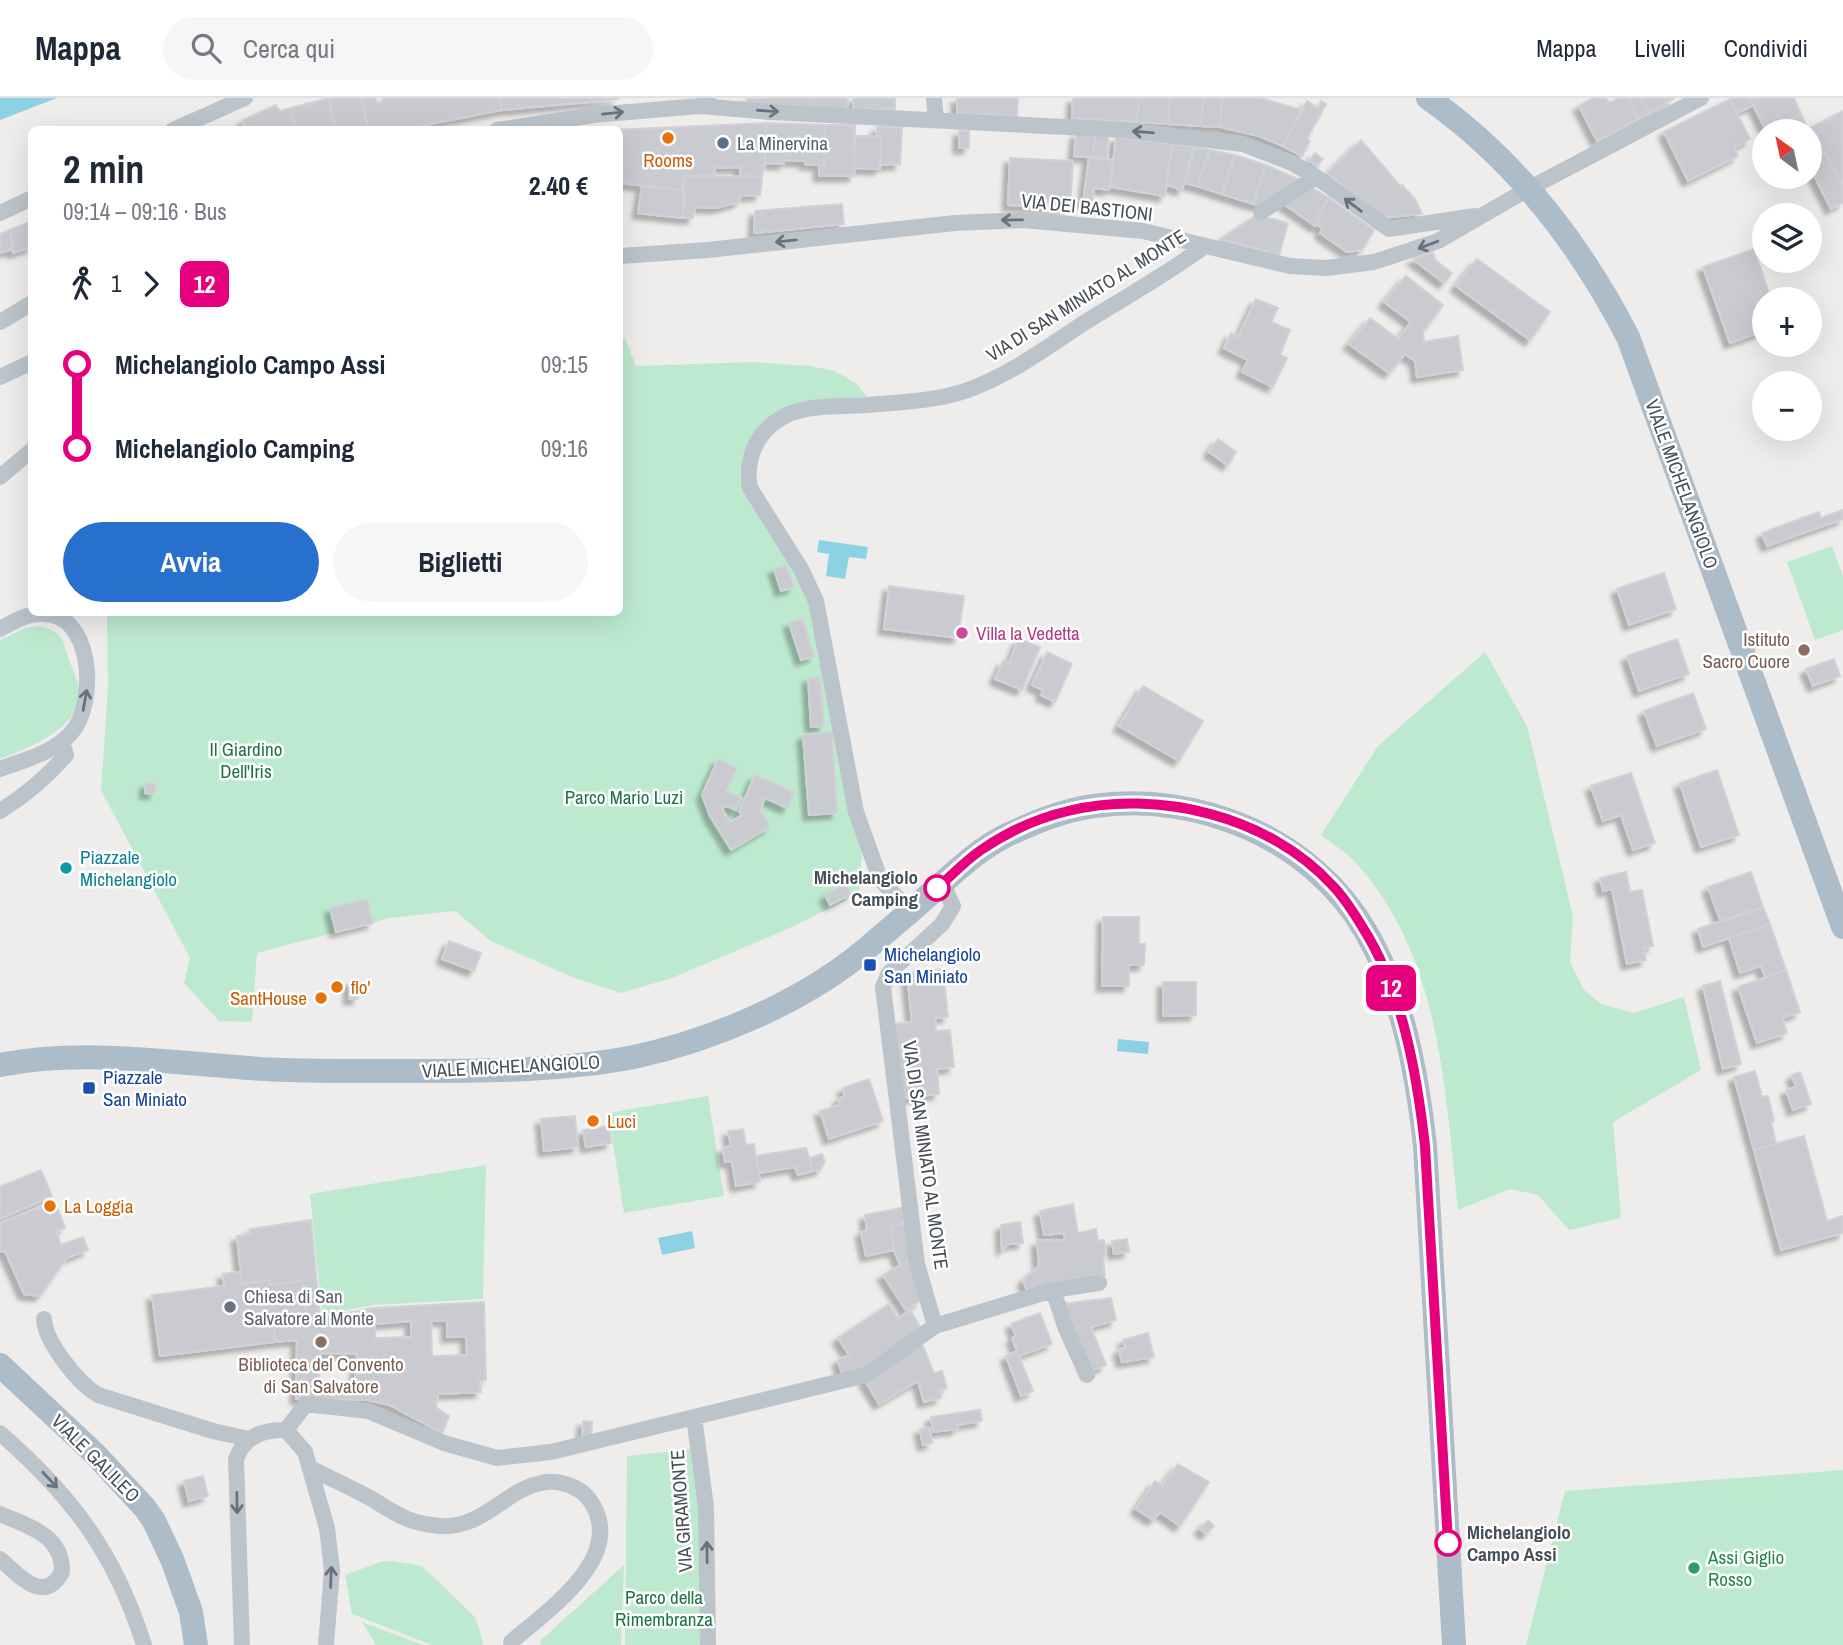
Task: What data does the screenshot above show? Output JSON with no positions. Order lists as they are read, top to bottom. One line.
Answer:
{"streets":{"main road":["VIALE MICHELANGIOLO","VIALE GALILEO"],"street":["VIA DEI BASTIONI","VIA DI SAN MINIATO AL MONTE","VIA GIRAMONTE"]},"crossings":[["VIA DEI BASTIONI","VIA DI SAN MINIATO AL MONTE"],["VIA DEI BASTIONI","VIALE MICHELANGIOLO"],["VIA DI SAN MINIATO AL MONTE","VIALE MICHELANGIOLO"]],"one_way":["VIA GIRAMONTE"],"parks":["Il Giardino Dell'Iris","Parco Mario Luzi","Parco della Rimembranza"],"places":{"other":["Rooms","La Minervina","Villa la Vedetta","Istituto Sacro Cuore","Piazzale Michelangiolo","Michelangiolo Camping","flo'","SantHouse","Luci","La Loggia","Chiesa di San Salvatore al Monte","Biblioteca del Convento di San Salvatore","Michelangiolo Campo Assi","Assi Giglio Rosso"],"transit":["Michelangiolo San Miniato","Piazzale San Miniato"]},"lines":["bus line 12"],"north":"top left","page":{"header":"Mappa","search":"Cerca qui","nav":["Mappa","Livelli","Condividi"],"on_map":"12","map_buttons":["+","−"],"heading":["2 min","09:14 – 09:16 · Bus","2.40 €"],"legs":["1","12"],"list":[{"name":"Michelangiolo Campo Assi","value":"09:15"},{"name":"Michelangiolo Camping","value":"09:16"}],"buttons":["Avvia","Biglietti"]}}
